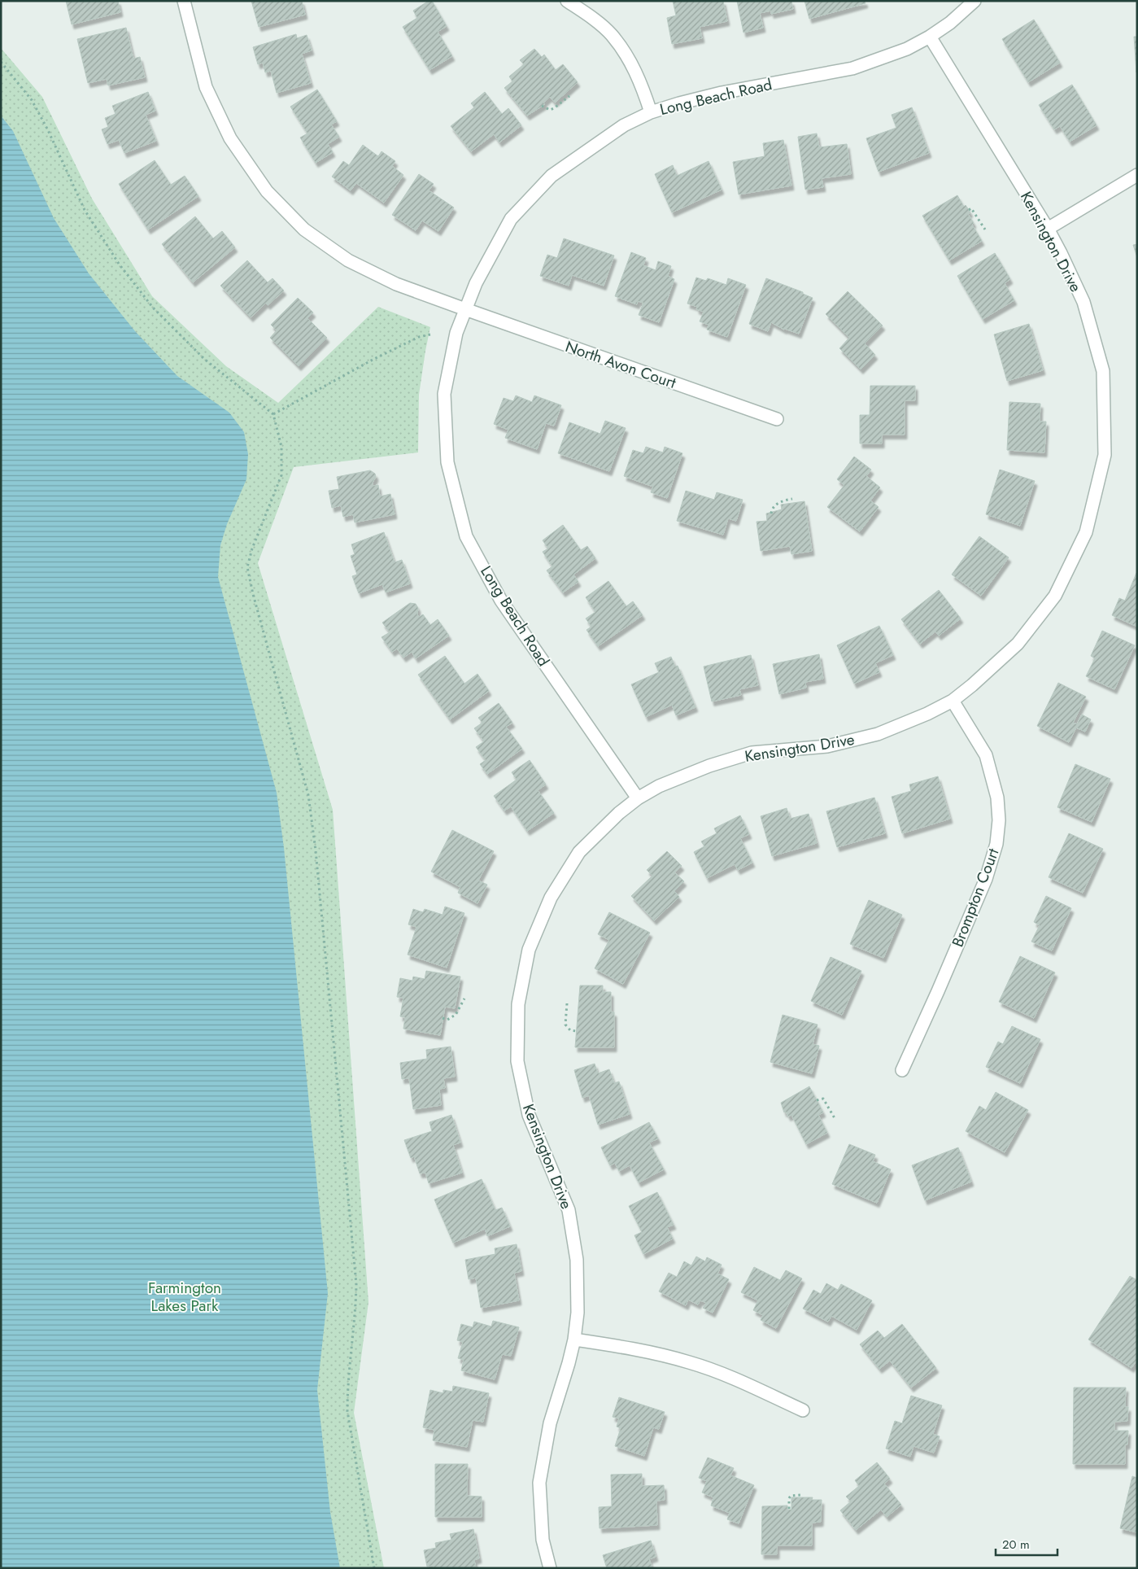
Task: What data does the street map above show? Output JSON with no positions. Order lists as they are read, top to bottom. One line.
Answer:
{"streets":{"street":["Long Beach Road","Kensington Drive","North Avon Court","Brompton Court"]},"crossings":[["Long Beach Road","Kensington Drive"],["Long Beach Road","North Avon Court"],["Kensington Drive","Brompton Court"]],"parks":["Farmington Lakes Park"],"scale_bar":"20 m"}
